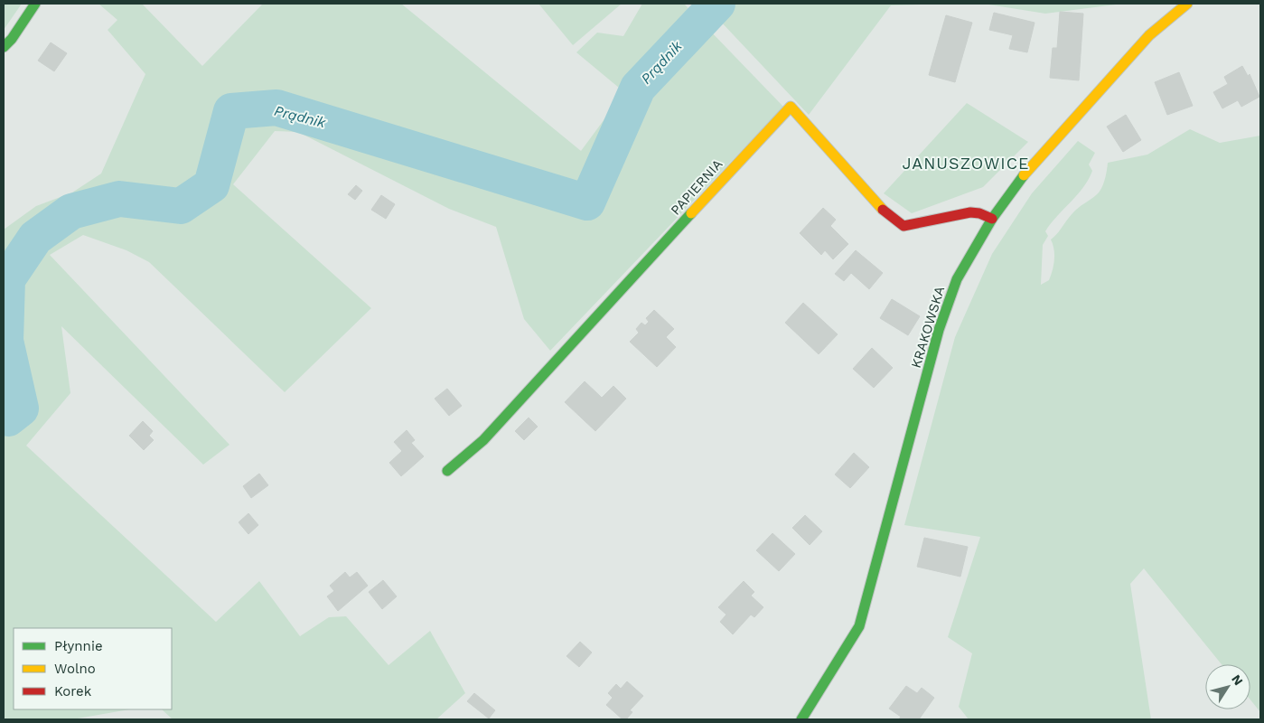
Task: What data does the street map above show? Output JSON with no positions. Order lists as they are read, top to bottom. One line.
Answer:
{"streets":{"main road":["PAPIERNIA","KRAKOWSKA"]},"crossings":[["PAPIERNIA","KRAKOWSKA"]],"districts":["JANUSZOWICE"],"water":["Prądnik"],"legend":["Płynnie","Wolno","Korek"],"north":"top right"}
